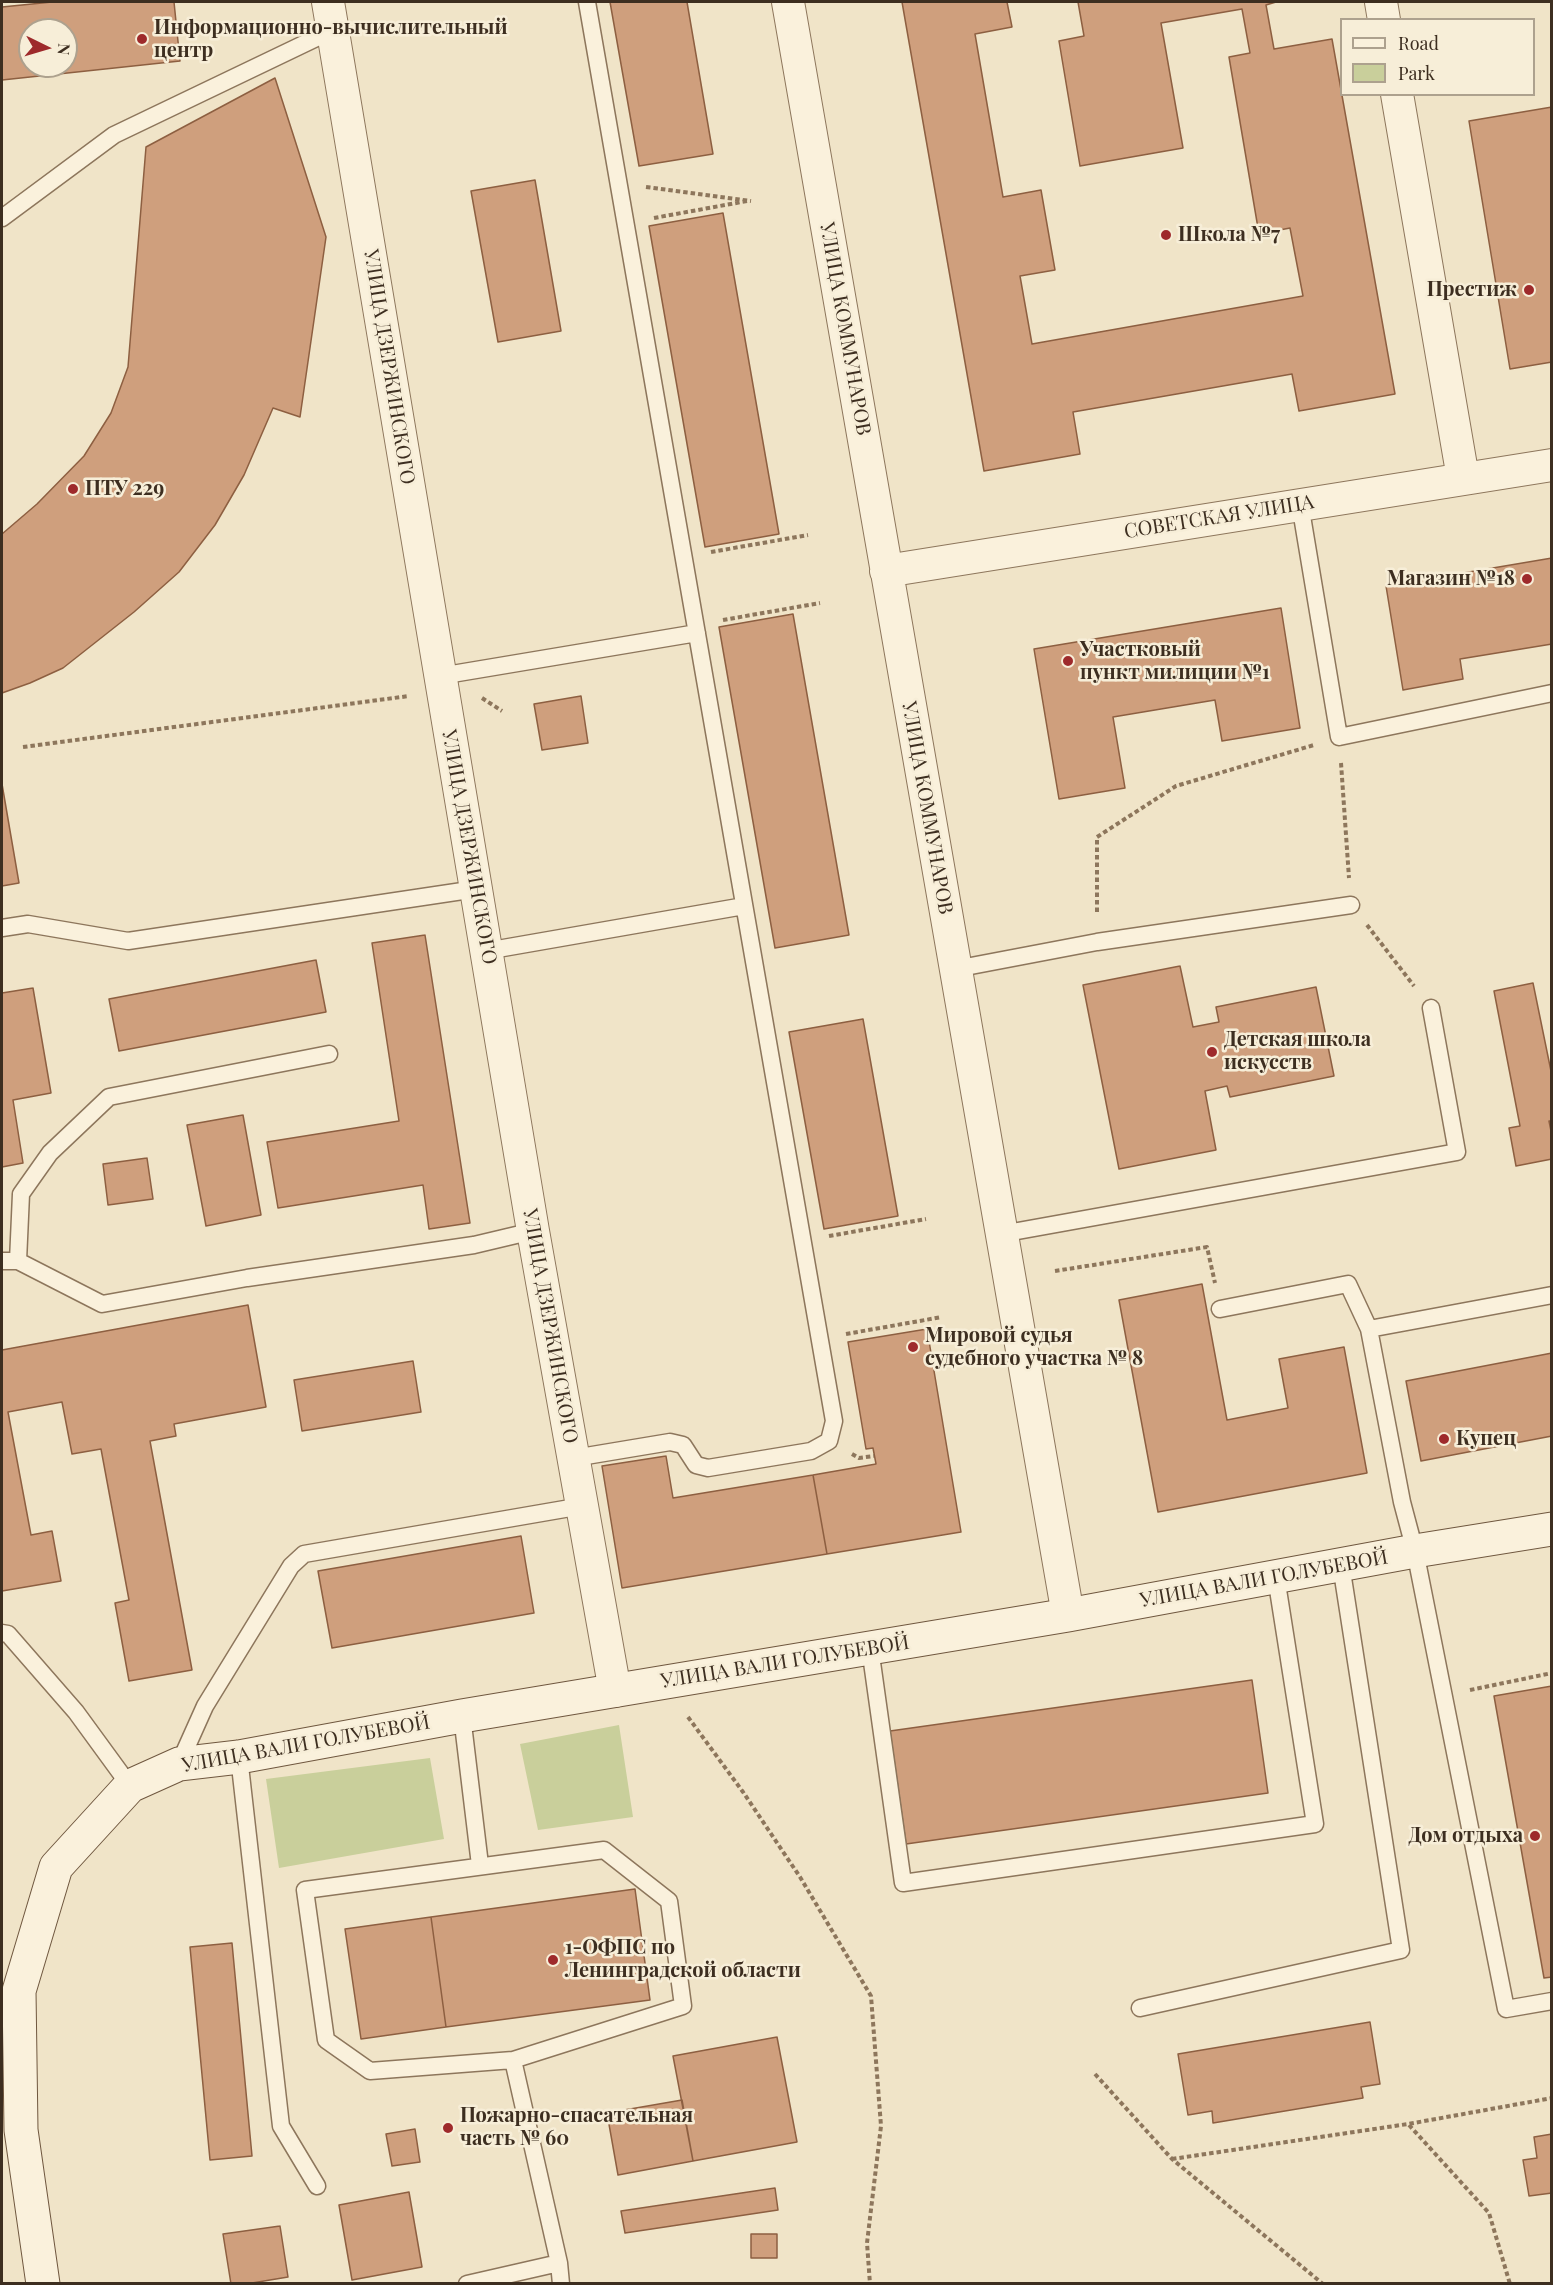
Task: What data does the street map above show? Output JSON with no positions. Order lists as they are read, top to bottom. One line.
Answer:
{"streets":{"main road":["УЛИЦА ВАЛИ ГОЛУБЕВОЙ"],"street":["УЛИЦА КОММУНАРОВ","УЛИЦА ДЗЕРЖИНСКОГО","СОВЕТСКАЯ УЛИЦА"]},"crossings":[["УЛИЦА КОММУНАРОВ","СОВЕТСКАЯ УЛИЦА"],["УЛИЦА КОММУНАРОВ","УЛИЦА ВАЛИ ГОЛУБЕВОЙ"],["УЛИЦА ДЗЕРЖИНСКОГО","УЛИЦА ВАЛИ ГОЛУБЕВОЙ"]],"places":["Информационно-вычислительный центр","Школа №7","Престиж","ПТУ 229","Магазин №18","Участковый пункт милиции №1","Детская школа искусств","Мировой судья судебного участка № 8","Купец","Дом отдыха","1-ОФПС по Ленинградской области","Пожарно-спасательная часть № 60"],"legend":["Road","Park"],"north":"right"}
